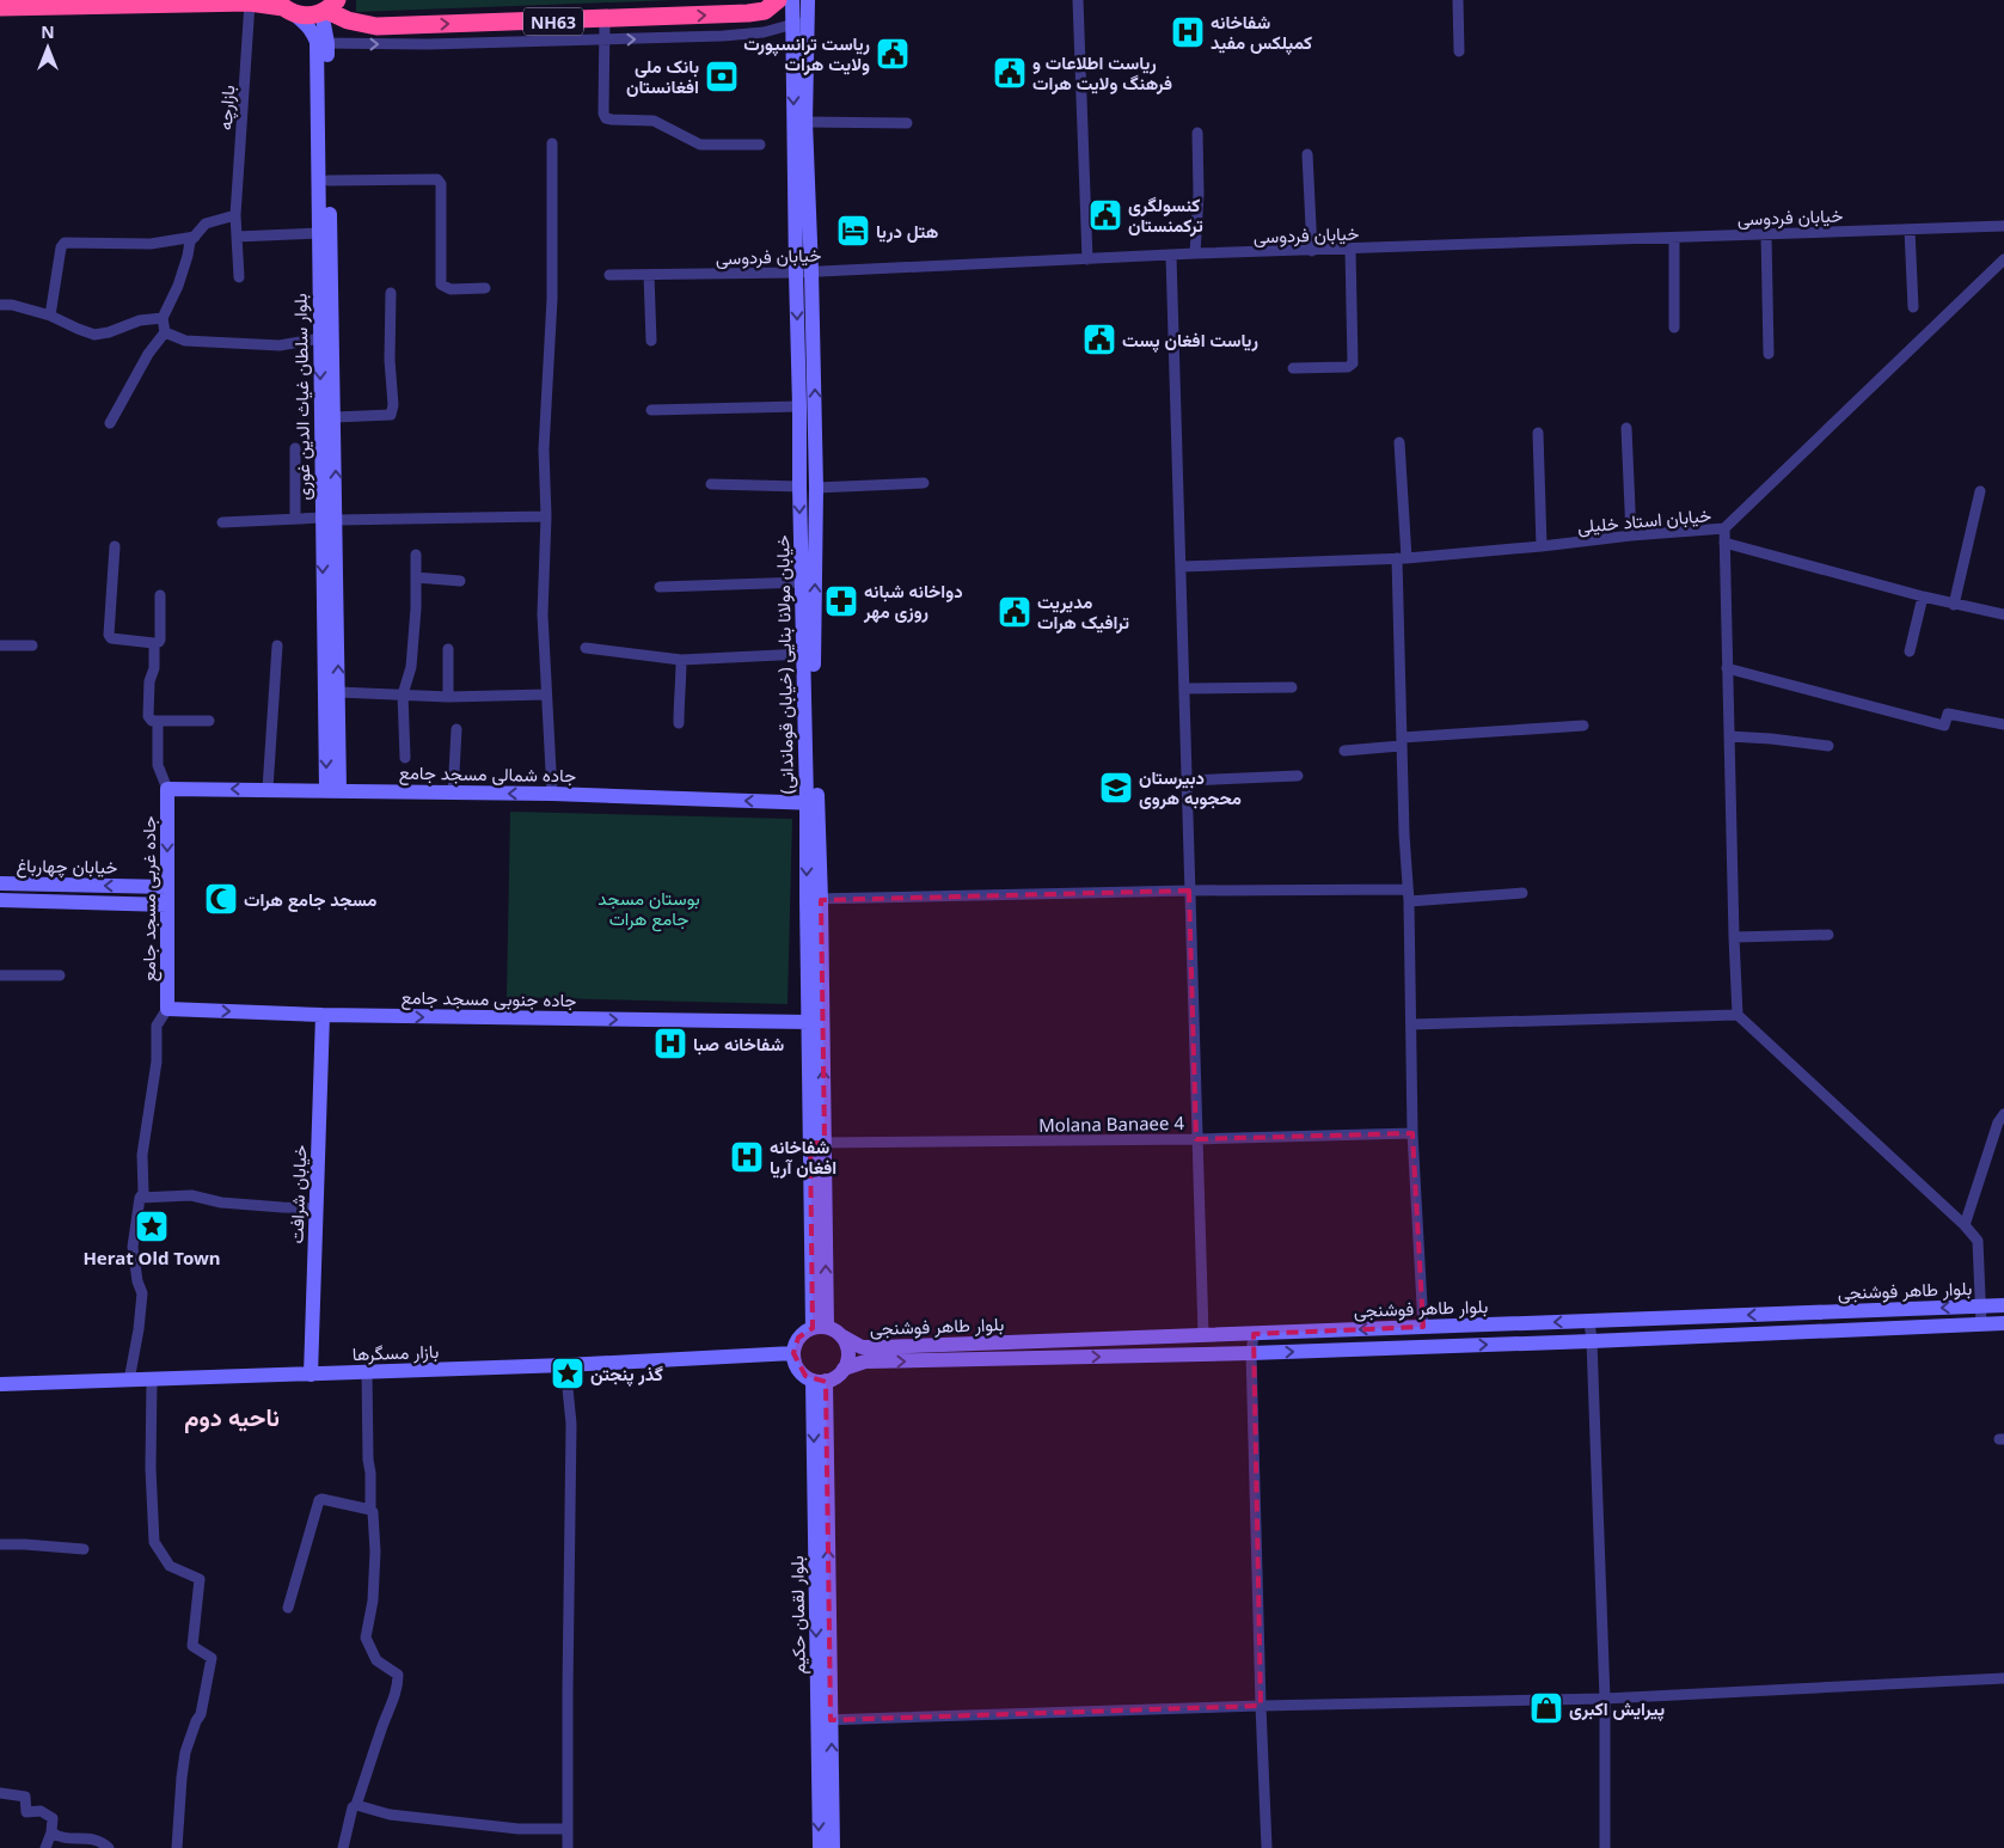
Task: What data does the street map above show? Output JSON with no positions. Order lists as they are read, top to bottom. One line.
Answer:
{"streets":{"highway":["NH63"],"street":["بازارچه","خیابان فردوسی","بلوار سلطان غیاث الدین غوری","خیابان استاد خلیلی","خیابان مولانا بنایی (خیابان قوماندانی)","جاده شمالی مسجد جامع","خیابان چهارباغ","جاده غربی مسجد جامع","جاده جنوبی مسجد جامع","Molana Banaee 4","خیابان شرافت","بلوار طاهر فوشنجی","بازار مسگرها","بلوار لقمان حکیم"]},"crossings":[["خیابان فردوسی","خیابان مولانا بنایی (خیابان قوماندانی)"],["بلوار سلطان غیاث الدین غوری","جاده شمالی مسجد جامع"],["خیابان مولانا بنایی (خیابان قوماندانی)","جاده شمالی مسجد جامع"],["خیابان مولانا بنایی (خیابان قوماندانی)","جاده جنوبی مسجد جامع"],["خیابان مولانا بنایی (خیابان قوماندانی)","Molana Banaee 4"],["خیابان مولانا بنایی (خیابان قوماندانی)","بلوار طاهر فوشنجی"],["خیابان مولانا بنایی (خیابان قوماندانی)","بازار مسگرها"],["خیابان مولانا بنایی (خیابان قوماندانی)","بلوار لقمان حکیم"],["جاده شمالی مسجد جامع","جاده غربی مسجد جامع"],["خیابان چهارباغ","جاده غربی مسجد جامع"],["جاده غربی مسجد جامع","جاده جنوبی مسجد جامع"],["جاده جنوبی مسجد جامع","خیابان شرافت"],["خیابان شرافت","بازار مسگرها"],["بلوار طاهر فوشنجی","بازار مسگرها"],["بلوار طاهر فوشنجی","بلوار لقمان حکیم"],["بازار مسگرها","بلوار لقمان حکیم"]],"one_way":["جاده شمالی مسجد جامع","جاده غربی مسجد جامع","جاده جنوبی مسجد جامع"],"districts":["ناحیه دوم"],"parks":["بوستان مسجد جامع هرات"],"places":{"hospital":["شفاخانه کمپلکس مفید","شفاخانه صبا","شفاخانه افغان آریا"],"public building":["ریاست ترانسپورت ولایت هرات","ریاست اطلاعات و فرهنگ ولایت هرات","کنسولگری ترکمنستان","ریاست افغان پست","مدیریت ترافیک هرات"],"bank":["بانک ملی افغانستان"],"hotel":["هتل دریا"],"pharmacy":["دواخانه شبانه روزی مهر"],"school or university":["دبیرستان محجوبه هروی"],"mosque":["مسجد جامع هرات"],"place":["Herat Old Town","گذر پنجتن"],"shop":["پیرایش اکبری"]},"north":"top"}
